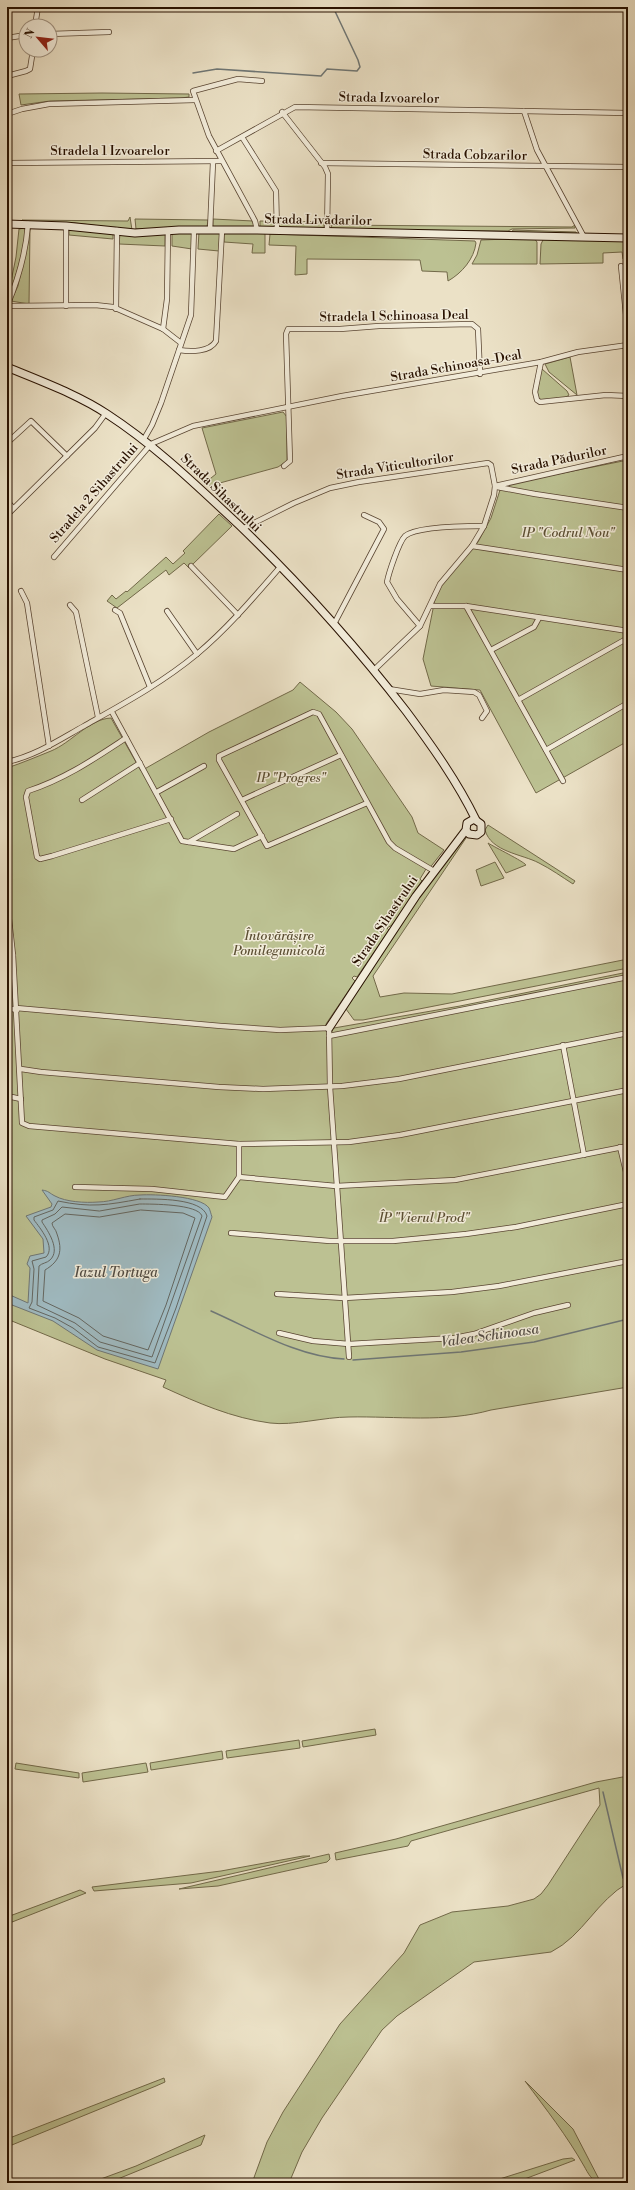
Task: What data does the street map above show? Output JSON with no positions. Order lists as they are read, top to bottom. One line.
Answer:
{"streets":{"street":["Strada Izvoarelor","Stradela 1 Izvoarelor","Strada Cobzarilor","Strada Livădarilor","Stradela 1 Schinoasa Deal","Strada Schinoasa-Deal","Strada Pădurilor","Strada Viticultorilor","Stradela 2 Sihastrului","Strada Sihastrului"]},"crossings":[["Stradela 1 Schinoasa Deal","Strada Schinoasa-Deal"],["Strada Schinoasa-Deal","Stradela 2 Sihastrului"],["Strada Schinoasa-Deal","Strada Sihastrului"],["Strada Pădurilor","Strada Viticultorilor"],["Strada Pădurilor","Strada Sihastrului"],["Strada Viticultorilor","Strada Sihastrului"],["Stradela 2 Sihastrului","Strada Sihastrului"]],"water":["Iazul Tortuga","Valea Schinoasa"],"parks":["IP \"Codrul Nou\"","IP \"Progres\"","Întovărășire Pomilegumicolă","ÎP \"Vierul Prod\""],"north":"top left"}
